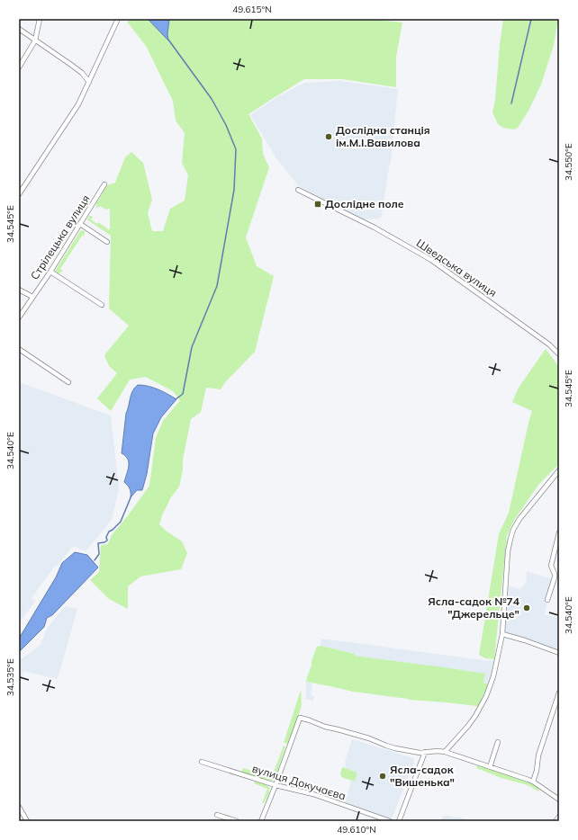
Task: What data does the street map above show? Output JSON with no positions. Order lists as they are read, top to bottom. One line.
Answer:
{"streets":{"street":["Стрілецька вулиця","Шведська вулиця","вулиця Докучаєва"]},"places":{"other":["Дослідна станція ім.М.І.Вавилова","Ясла-садок №74 \"Джерельце\"","Ясла-садок \"Вишенька\""],"transit":["Дослідне поле"]},"coordinates":["49.615°N","34.550°E","34.545°E","34.540°E","34.535°E","49.610°N"]}
